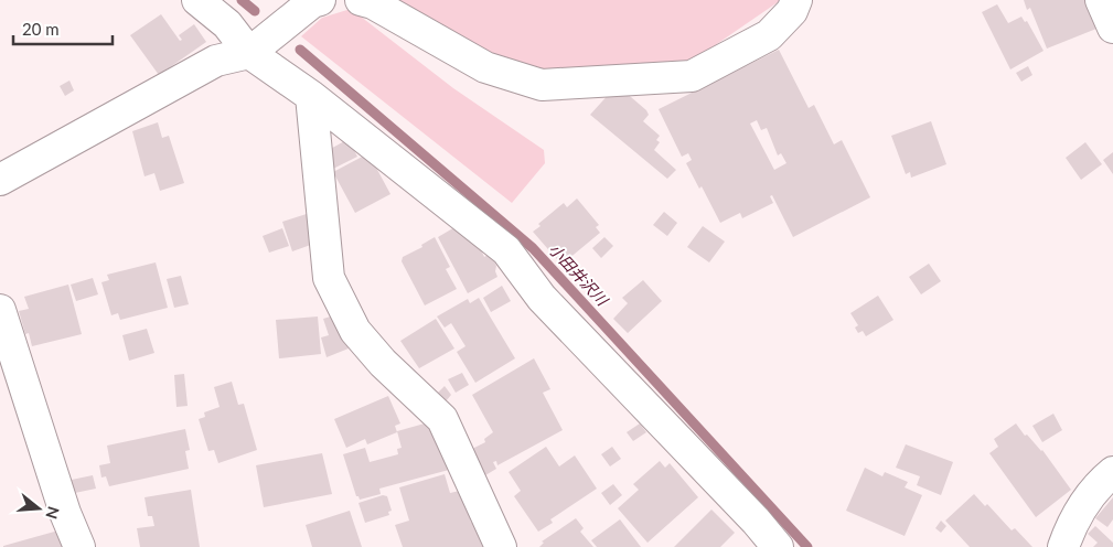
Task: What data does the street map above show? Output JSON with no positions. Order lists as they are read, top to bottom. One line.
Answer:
{"water":["小田井沢川"],"scale_bar":"20 m","north":"right"}
